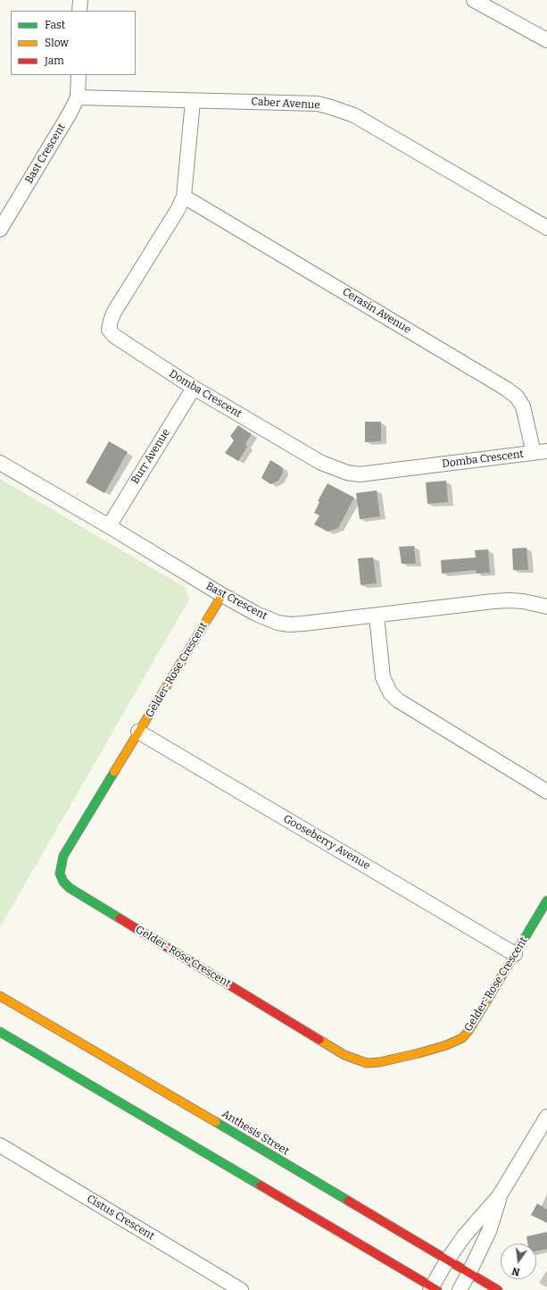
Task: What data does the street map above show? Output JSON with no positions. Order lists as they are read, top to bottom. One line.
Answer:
{"streets":{"street":["Caber Avenue","Bast Crescent","Cerasin Avenue","Domba Crescent","Burr Avenue","Gelder-Rose Crescent","Gooseberry Avenue","Anthesis Street","Cistus Crescent"]},"crossings":[["Caber Avenue","Bast Crescent"],["Caber Avenue","Domba Crescent"],["Bast Crescent","Burr Avenue"],["Bast Crescent","Gelder-Rose Crescent"],["Cerasin Avenue","Domba Crescent"],["Domba Crescent","Burr Avenue"],["Gelder-Rose Crescent","Gooseberry Avenue"]],"legend":["Fast","Slow","Jam"],"north":"bottom"}
